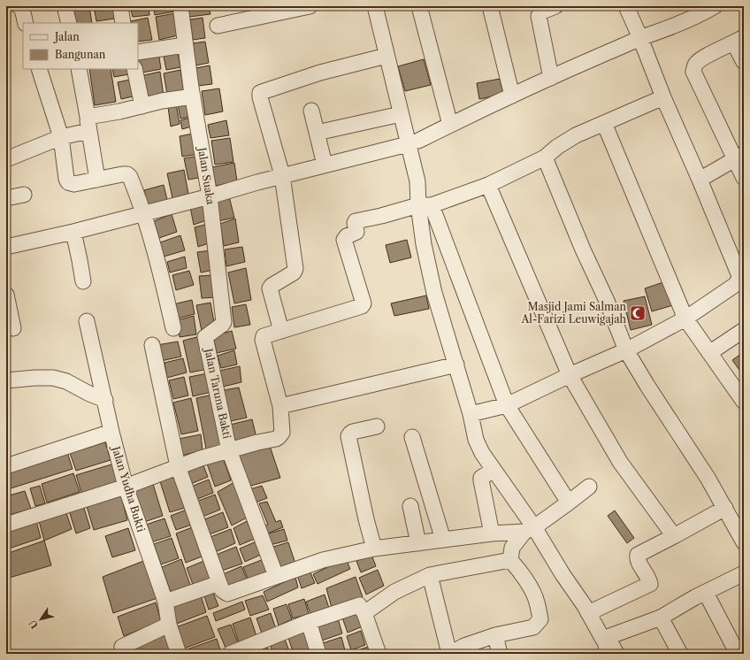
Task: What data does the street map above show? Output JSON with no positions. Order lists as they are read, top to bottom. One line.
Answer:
{"streets":{"street":["Jalan Suaka","Jalan Taruna Bakti","Jalan Yudha Bukti"]},"crossings":[["Jalan Suaka","Jalan Taruna Bakti"]],"places":{"mosque":["Masjid Jami Salman Al-Farizi Leuwigajah"]},"legend":["Jalan","Bangunan"],"north":"bottom left"}
